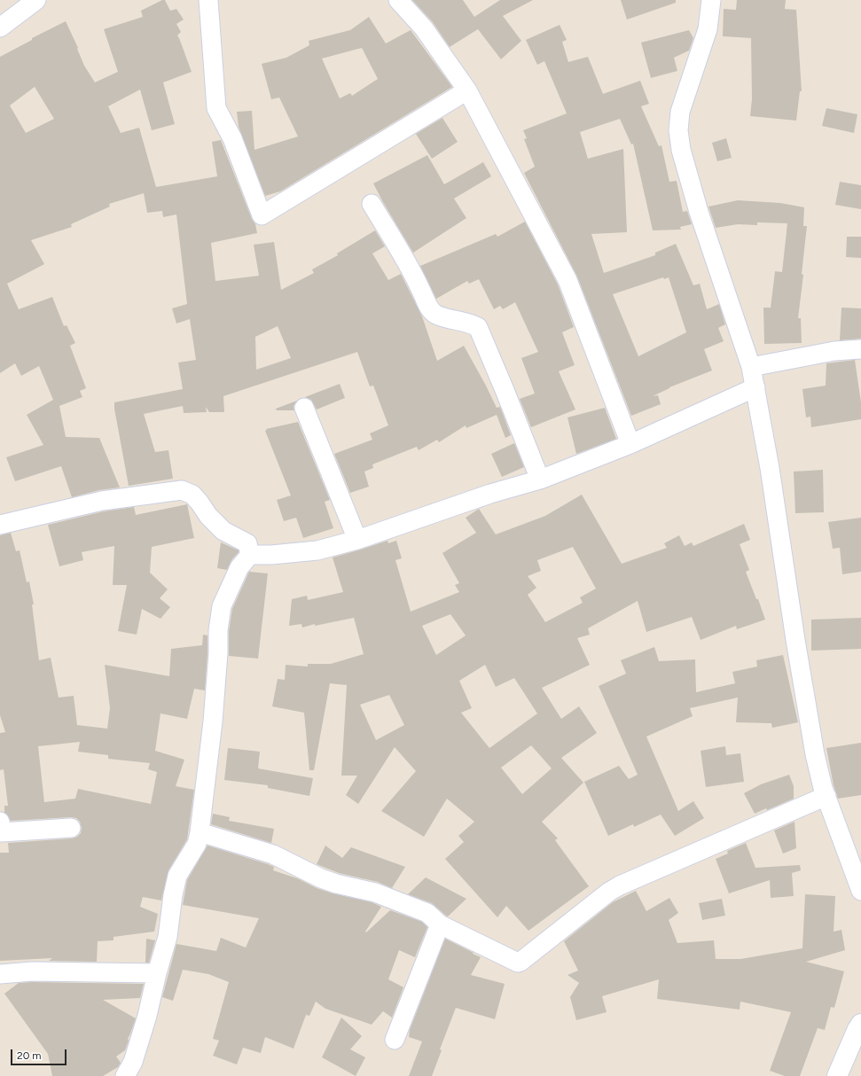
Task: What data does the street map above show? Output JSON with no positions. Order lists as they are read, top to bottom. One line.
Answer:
{"scale_bar":"20 m"}
